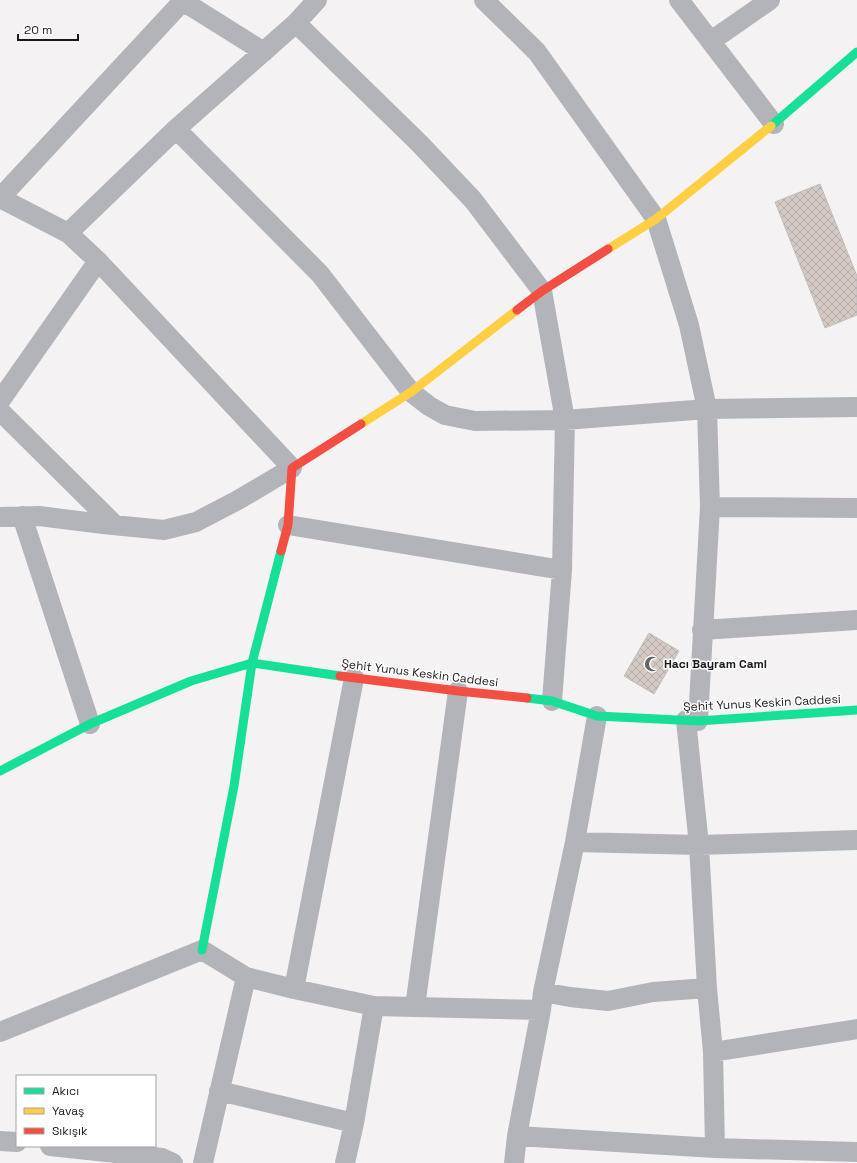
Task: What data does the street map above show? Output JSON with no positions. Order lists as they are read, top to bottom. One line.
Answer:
{"streets":{"street":["Şehit Yunus Keskin Caddesi"]},"places":{"mosque":["Hacı Bayram Cami"]},"legend":["Akıcı","Yavaş","Sıkışık"],"scale_bar":"20 m"}
